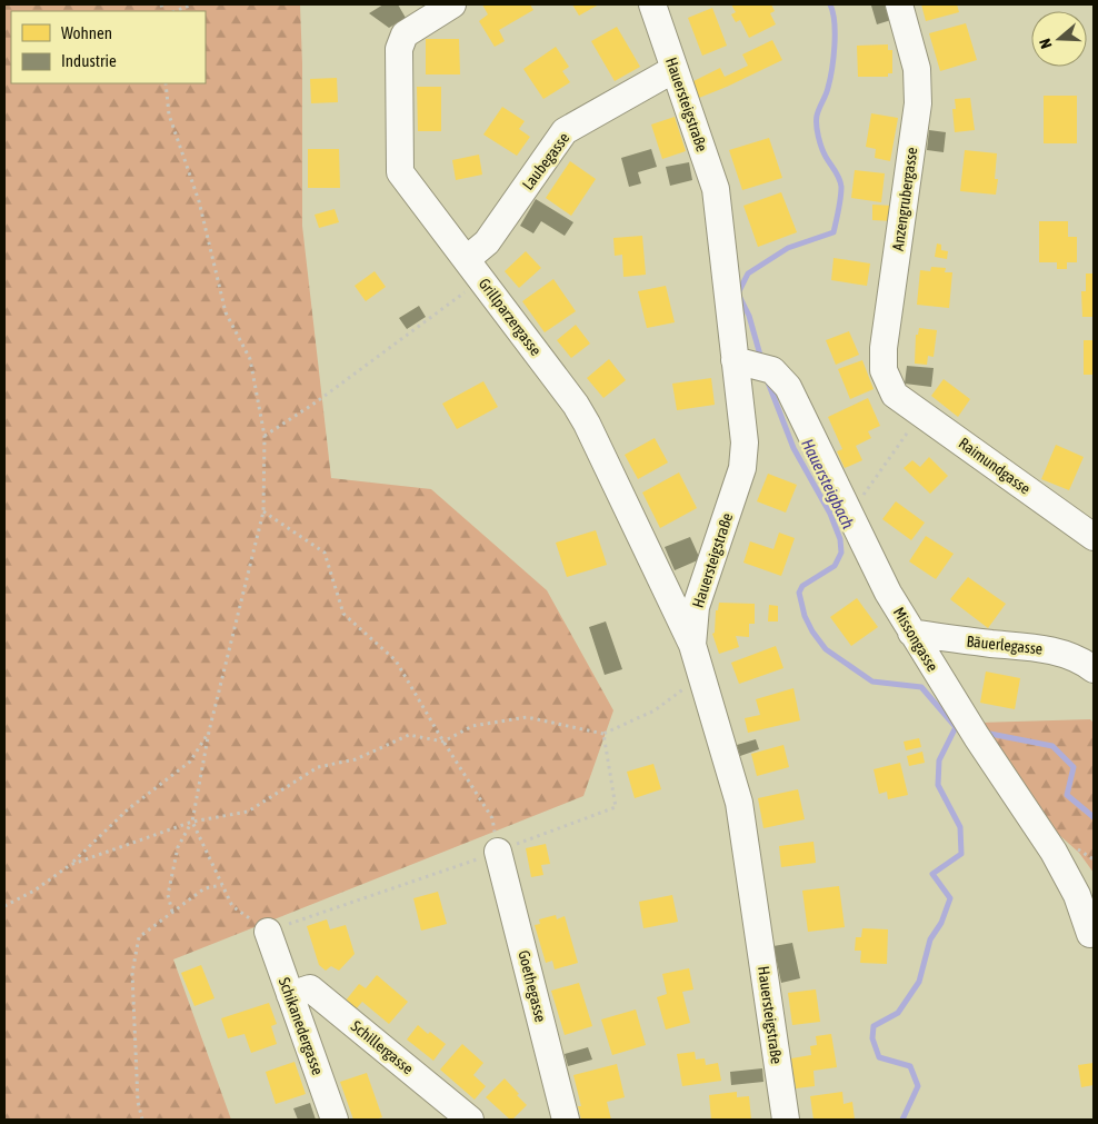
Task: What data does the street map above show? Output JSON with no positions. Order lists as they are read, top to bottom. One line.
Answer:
{"streets":{"street":["Hauersteigstraße","Laubegasse","Anzengrubergasse","Grillparzergasse","Raimundgasse","Missongasse","Bäuerlegasse","Goethegasse","Schikanedergasse","Schillergasse"]},"crossings":[["Hauersteigstraße","Laubegasse"],["Hauersteigstraße","Grillparzergasse"],["Hauersteigstraße","Missongasse"],["Laubegasse","Grillparzergasse"],["Anzengrubergasse","Raimundgasse"],["Missongasse","Bäuerlegasse"],["Schikanedergasse","Schillergasse"]],"water":["Hauersteigbach"],"legend":["Wohnen","Industrie"],"north":"left"}
